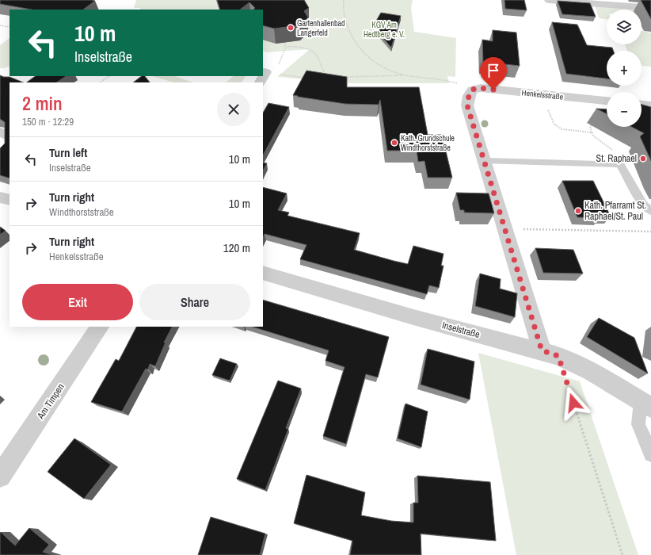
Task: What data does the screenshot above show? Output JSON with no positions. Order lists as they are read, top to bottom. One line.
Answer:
{"streets":{"street":["Henkelsstraße","Inselstraße","Am Timpen"]},"parks":["KGV Am Hedtberg e. V."],"places":["Gartenhallenbad Langerfeld","Kath. Grundschule Windthorststraße","St. Raphael","Kath. Pfarramt St. Raphael/St. Paul"],"page":{"map_buttons":["+","−"],"turn":["10 m","Inselstraße"],"heading":["2 min","150 m · 12:29"],"list":[{"name":"Turn left","note":"Inselstraße","value":"10 m"},{"name":"Turn right","note":"Windthorststraße","value":"10 m"},{"name":"Turn right","note":"Henkelsstraße","value":"120 m"}],"buttons":["Exit","Share"]}}
